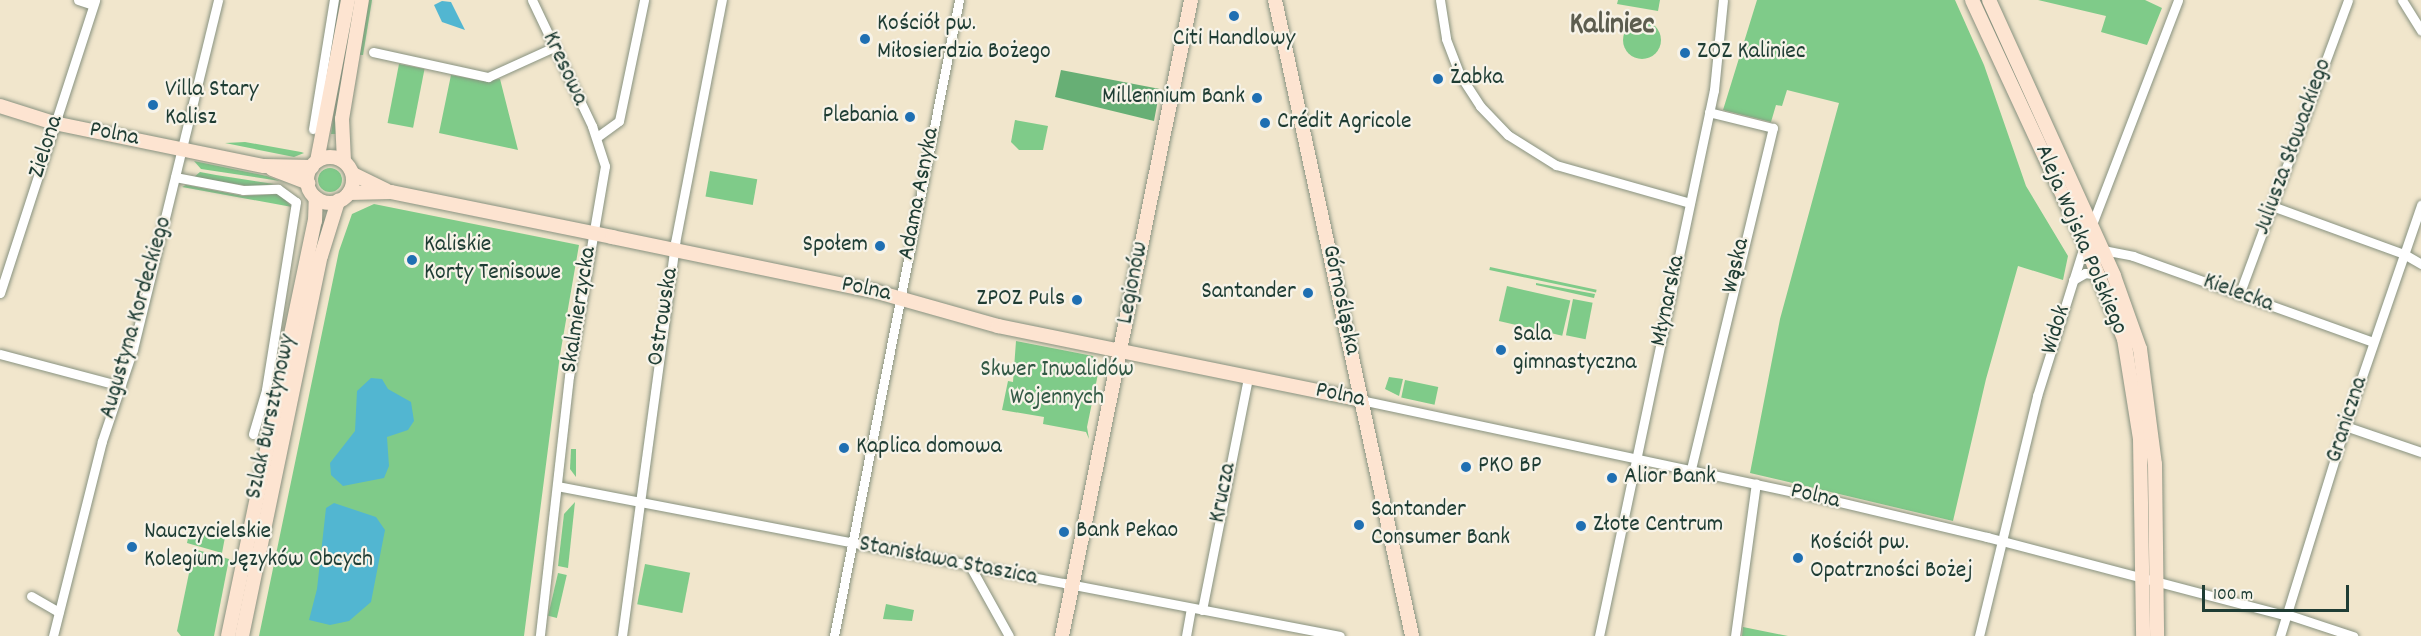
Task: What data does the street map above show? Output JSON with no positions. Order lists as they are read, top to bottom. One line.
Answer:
{"streets":{"street":["Kresowa","Polna","Zielona","Juliusza Słowackiego","Adama Asnyka","Aleja Wojska Polskiego","Wąska","Legionów","Kielecka","Górnośląska","Młynarska","Skalmierzycka","Ostrowska","Augustyna Kordeckiego","Widok","Szlak Bursztynowy","Graniczna","Krucza","Stanisława Staszica"]},"crossings":[["Kresowa","Skalmierzycka"],["Polna","Zielona"],["Polna","Adama Asnyka"],["Polna","Aleja Wojska Polskiego"],["Polna","Wąska"],["Polna","Legionów"],["Polna","Górnośląska"],["Polna","Młynarska"],["Polna","Skalmierzycka"],["Polna","Ostrowska"],["Polna","Augustyna Kordeckiego"],["Polna","Widok"],["Polna","Szlak Bursztynowy"],["Polna","Graniczna"],["Polna","Krucza"],["Juliusza Słowackiego","Kielecka"],["Adama Asnyka","Stanisława Staszica"],["Aleja Wojska Polskiego","Kielecka"],["Aleja Wojska Polskiego","Widok"],["Wąska","Młynarska"],["Legionów","Stanisława Staszica"],["Kielecka","Graniczna"],["Skalmierzycka","Stanisława Staszica"],["Ostrowska","Stanisława Staszica"],["Krucza","Stanisława Staszica"]],"districts":["Kaliniec"],"parks":["Skwer Inwalidów Wojennych"],"places":["Citi Handlowy","Kościół pw. Miłosierdzia Bożego","ZOZ Kaliniec","Żabka","Millennium Bank","Villa Stary Kalisz","Plebania","Crédit Agricole","Społem","Kaliskie Korty Tenisowe","Santander","ZPOZ Puls","Sala gimnastyczna","Kaplica domowa","PKO BP","Alior Bank","Santander Consumer Bank","Złote Centrum","Bank Pekao","Nauczycielskie Kolegium Języków Obcych","Kościół pw. Opatrzności Bożej"],"scale_bar":"100 m"}
